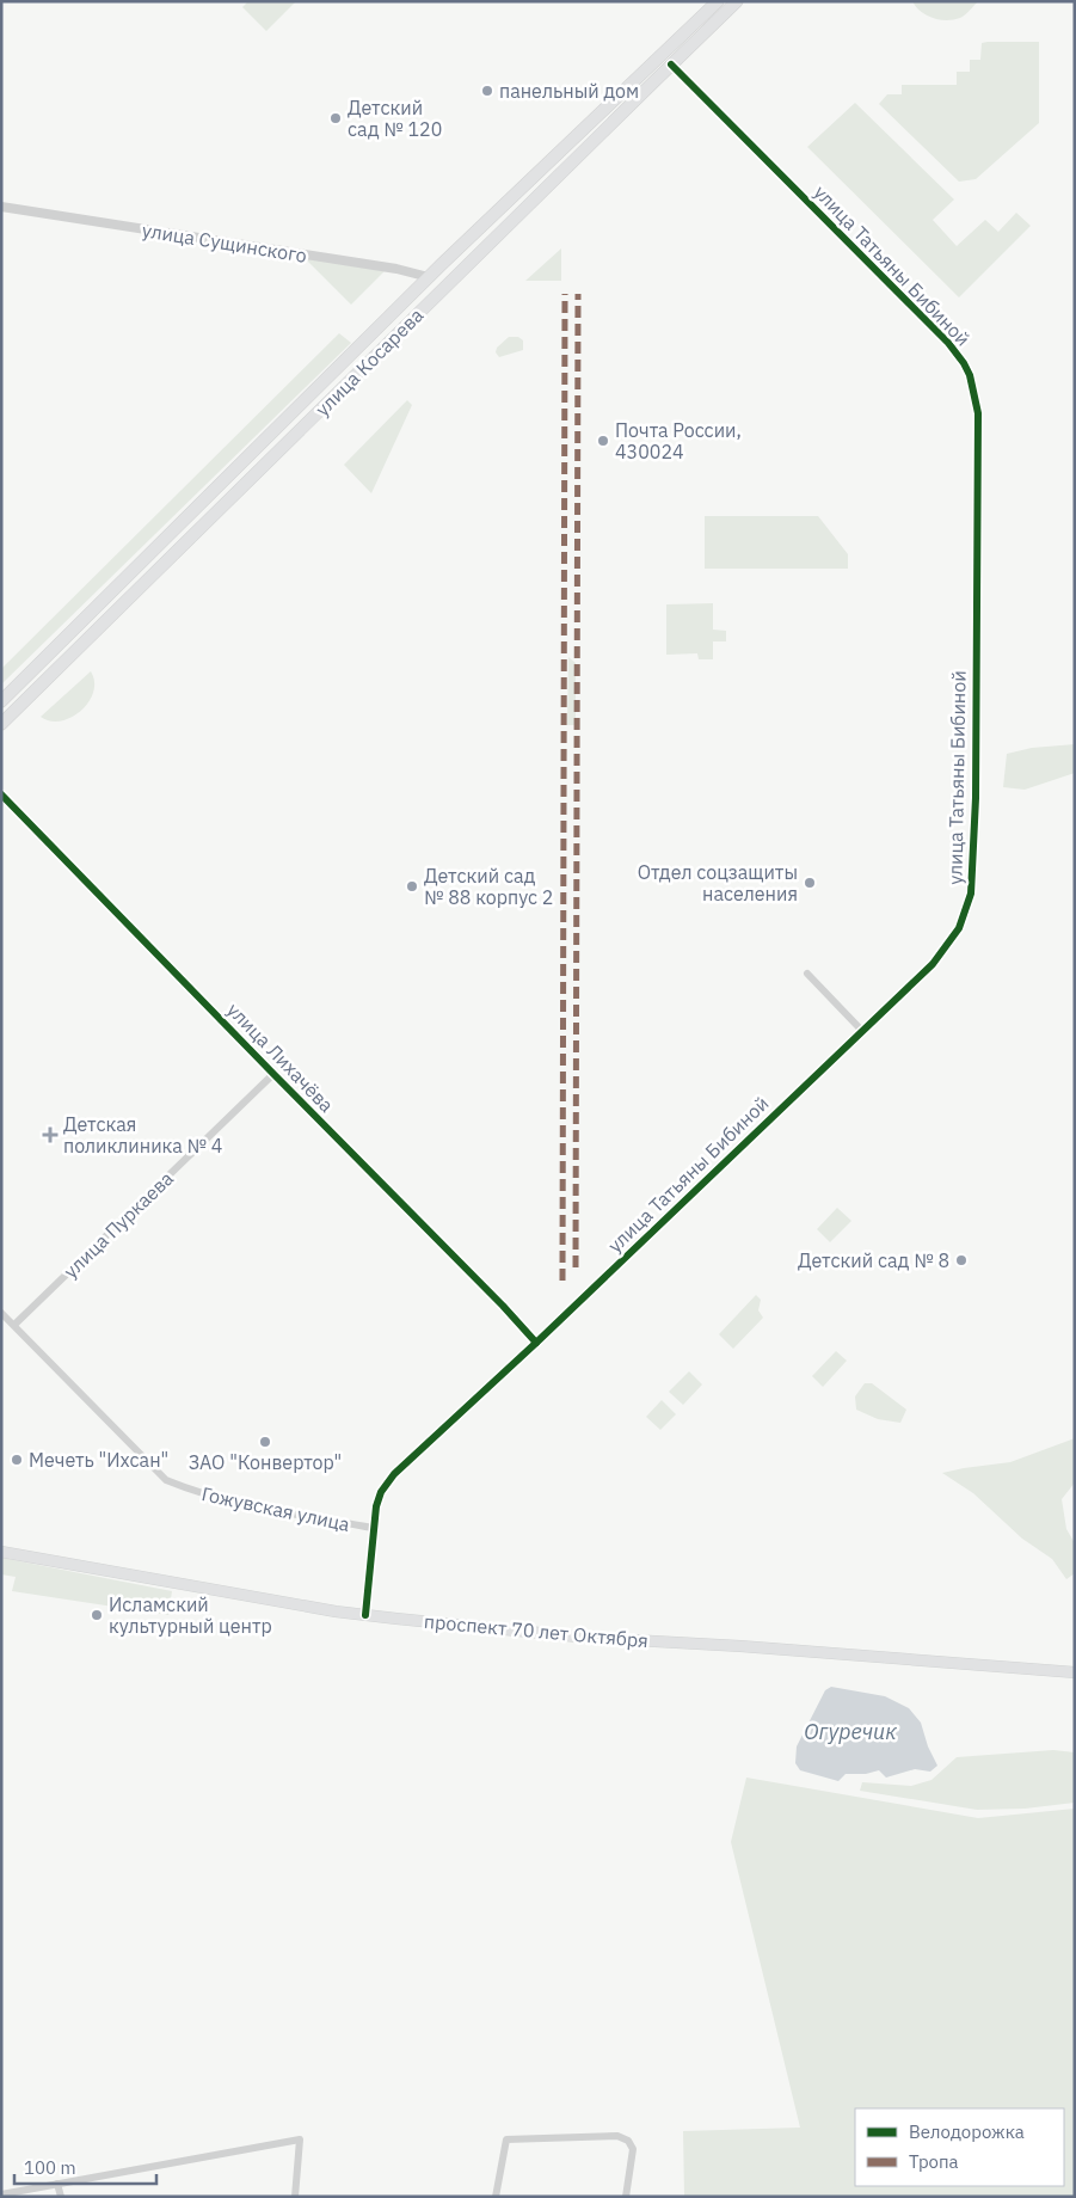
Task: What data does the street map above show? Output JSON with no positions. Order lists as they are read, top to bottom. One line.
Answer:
{"streets":{"main road":["улица Косарева","проспект 70 лет Октября"],"street":["улица Сущинского","улица Татьяны Бибиной","улица Лихачёва","улица Пуркаева","Гожувская улица"]},"crossings":[["улица Сущинского","улица Косарева"],["улица Татьяны Бибиной","улица Косарева"],["улица Татьяны Бибиной","улица Лихачёва"],["улица Татьяны Бибиной","Гожувская улица"],["улица Татьяны Бибиной","проспект 70 лет Октября"],["улица Лихачёва","улица Пуркаева"],["улица Пуркаева","Гожувская улица"]],"water":["Огуречик"],"places":{"other":["панельный дом","Детский сад № 120","Почта России, 430024","Отдел соцзащиты населения","Детский сад № 88 корпус 2","Детский сад № 8","ЗАО \"Конвертор\"","Мечеть \"Ихсан\"","Исламский культурный центр"],"health":["Детская поликлиника № 4"]},"legend":["Велодорожка","Тропа"],"scale_bar":"100 m"}
